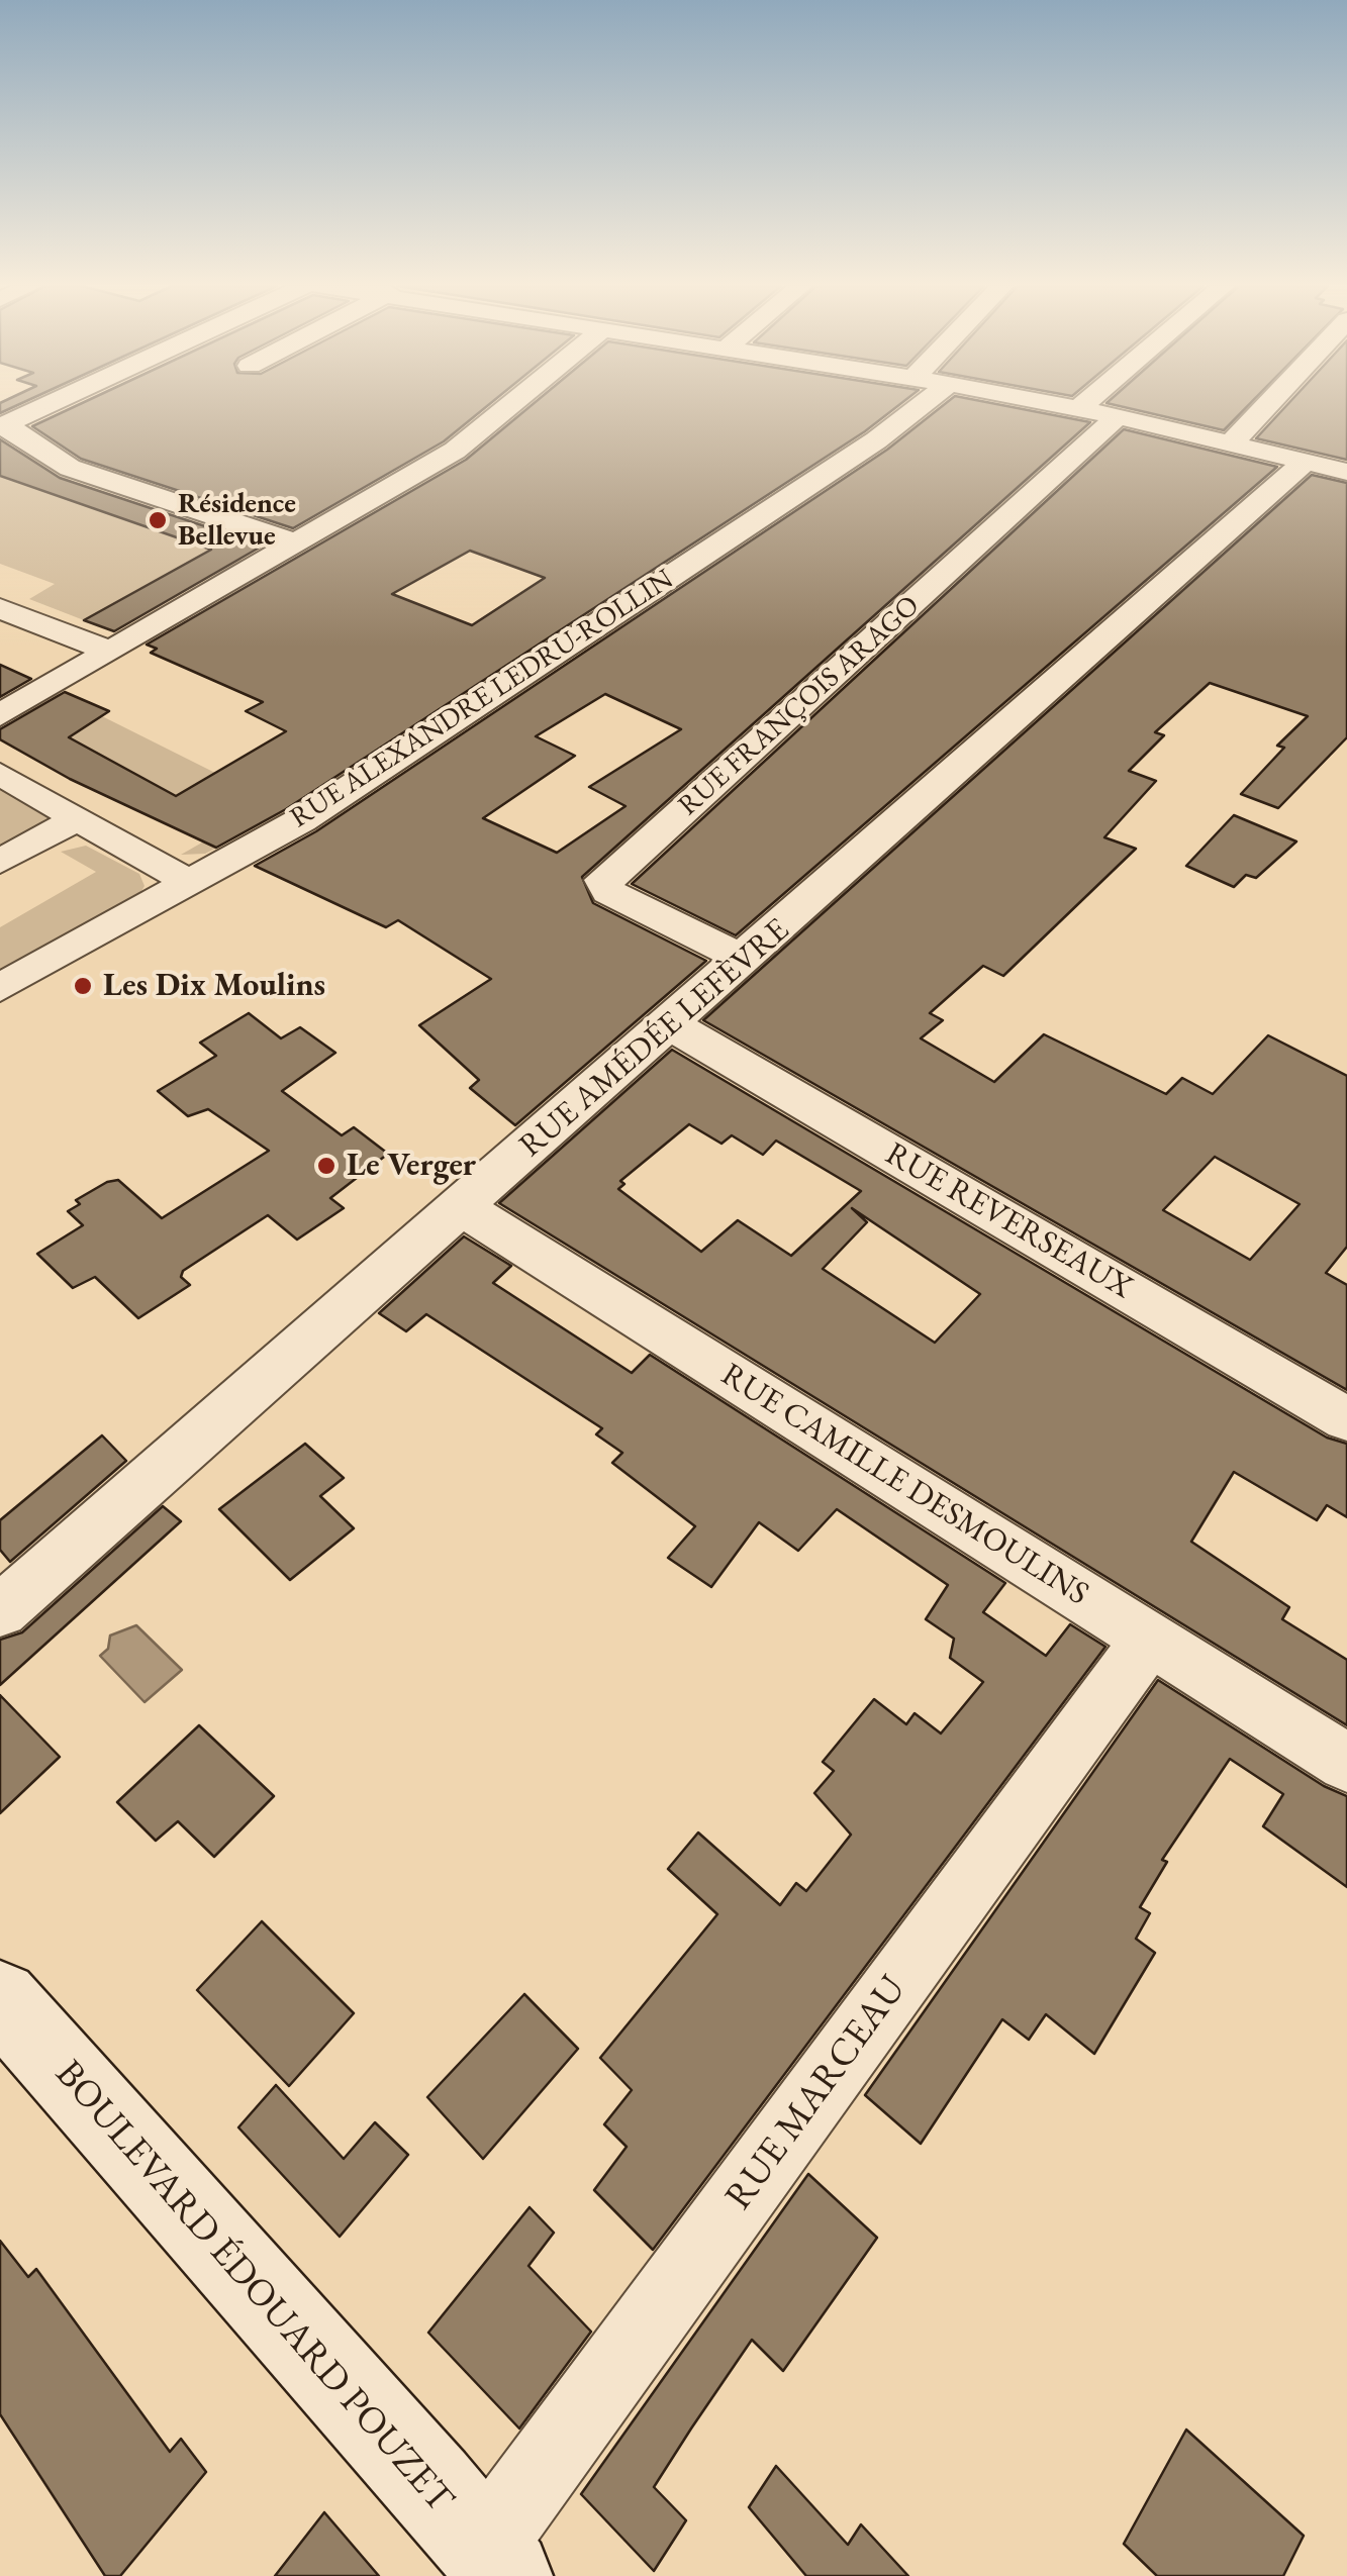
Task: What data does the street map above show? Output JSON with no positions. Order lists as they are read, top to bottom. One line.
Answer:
{"streets":{"street":["RUE ALEXANDRE LEDRU-ROLLIN","RUE FRANÇOIS ARAGO","RUE AMÉDÉE LEFÈVRE","RUE REVERSEAUX","RUE CAMILLE DESMOULINS","RUE MARCEAU","BOULEVARD ÉDOUARD POUZET"]},"crossings":[["RUE FRANÇOIS ARAGO","RUE AMÉDÉE LEFÈVRE"],["RUE AMÉDÉE LEFÈVRE","RUE REVERSEAUX"],["RUE AMÉDÉE LEFÈVRE","RUE CAMILLE DESMOULINS"],["RUE CAMILLE DESMOULINS","RUE MARCEAU"],["RUE MARCEAU","BOULEVARD ÉDOUARD POUZET"]],"places":["Résidence Bellevue","Les Dix Moulins","Le Verger"]}
